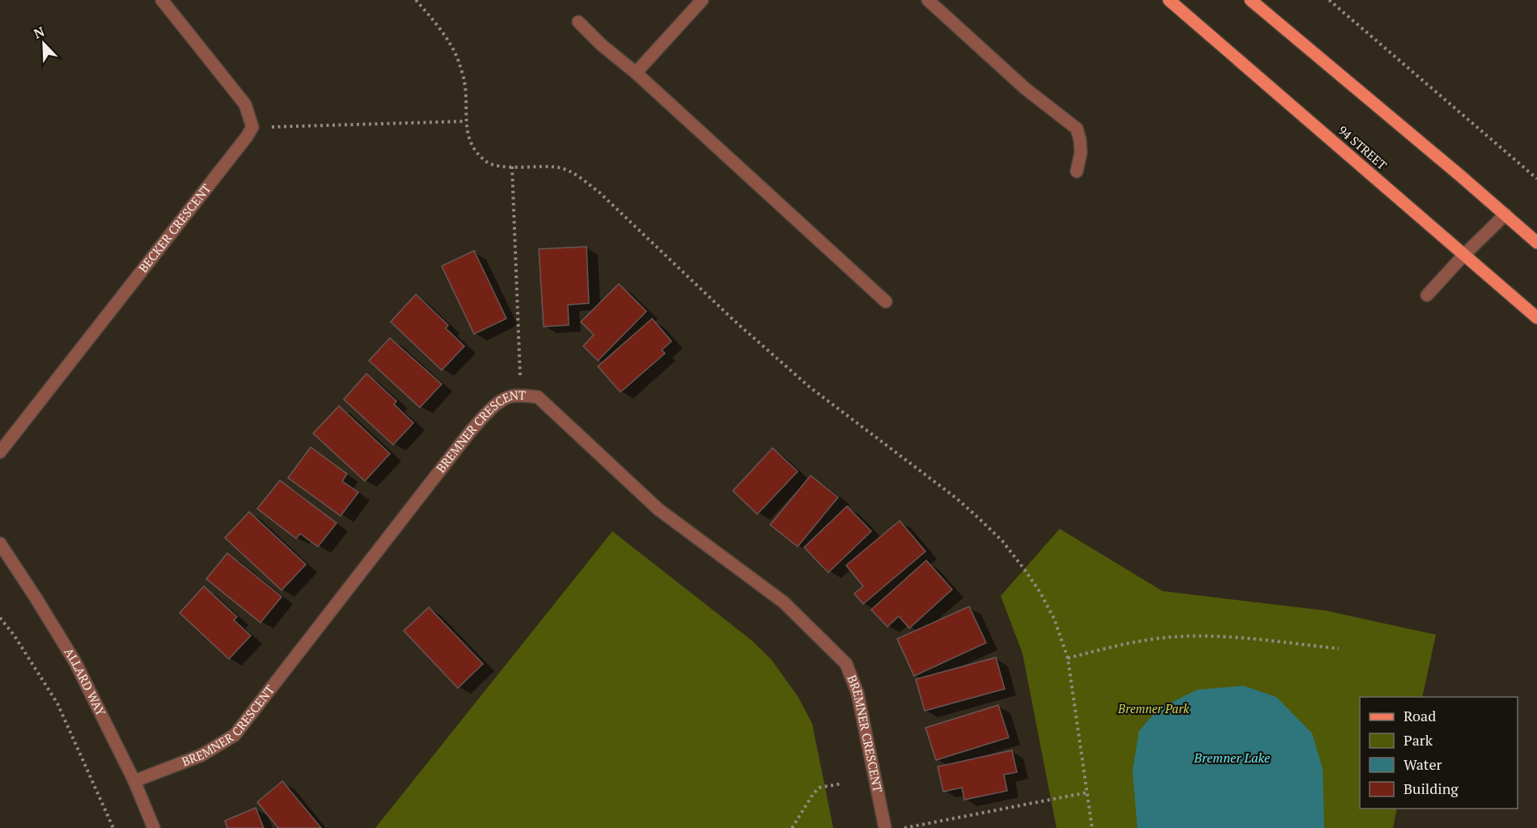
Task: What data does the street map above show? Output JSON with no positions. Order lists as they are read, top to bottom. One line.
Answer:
{"streets":{"main road":["94 STREET"],"street":["BECKER CRESCENT","BREMNER CRESCENT","ALLARD WAY"]},"crossings":[["BREMNER CRESCENT","ALLARD WAY"]],"water":["Bremner Lake"],"parks":["Bremner Park"],"legend":["Road","Park","Water","Building"],"north":"top left"}
